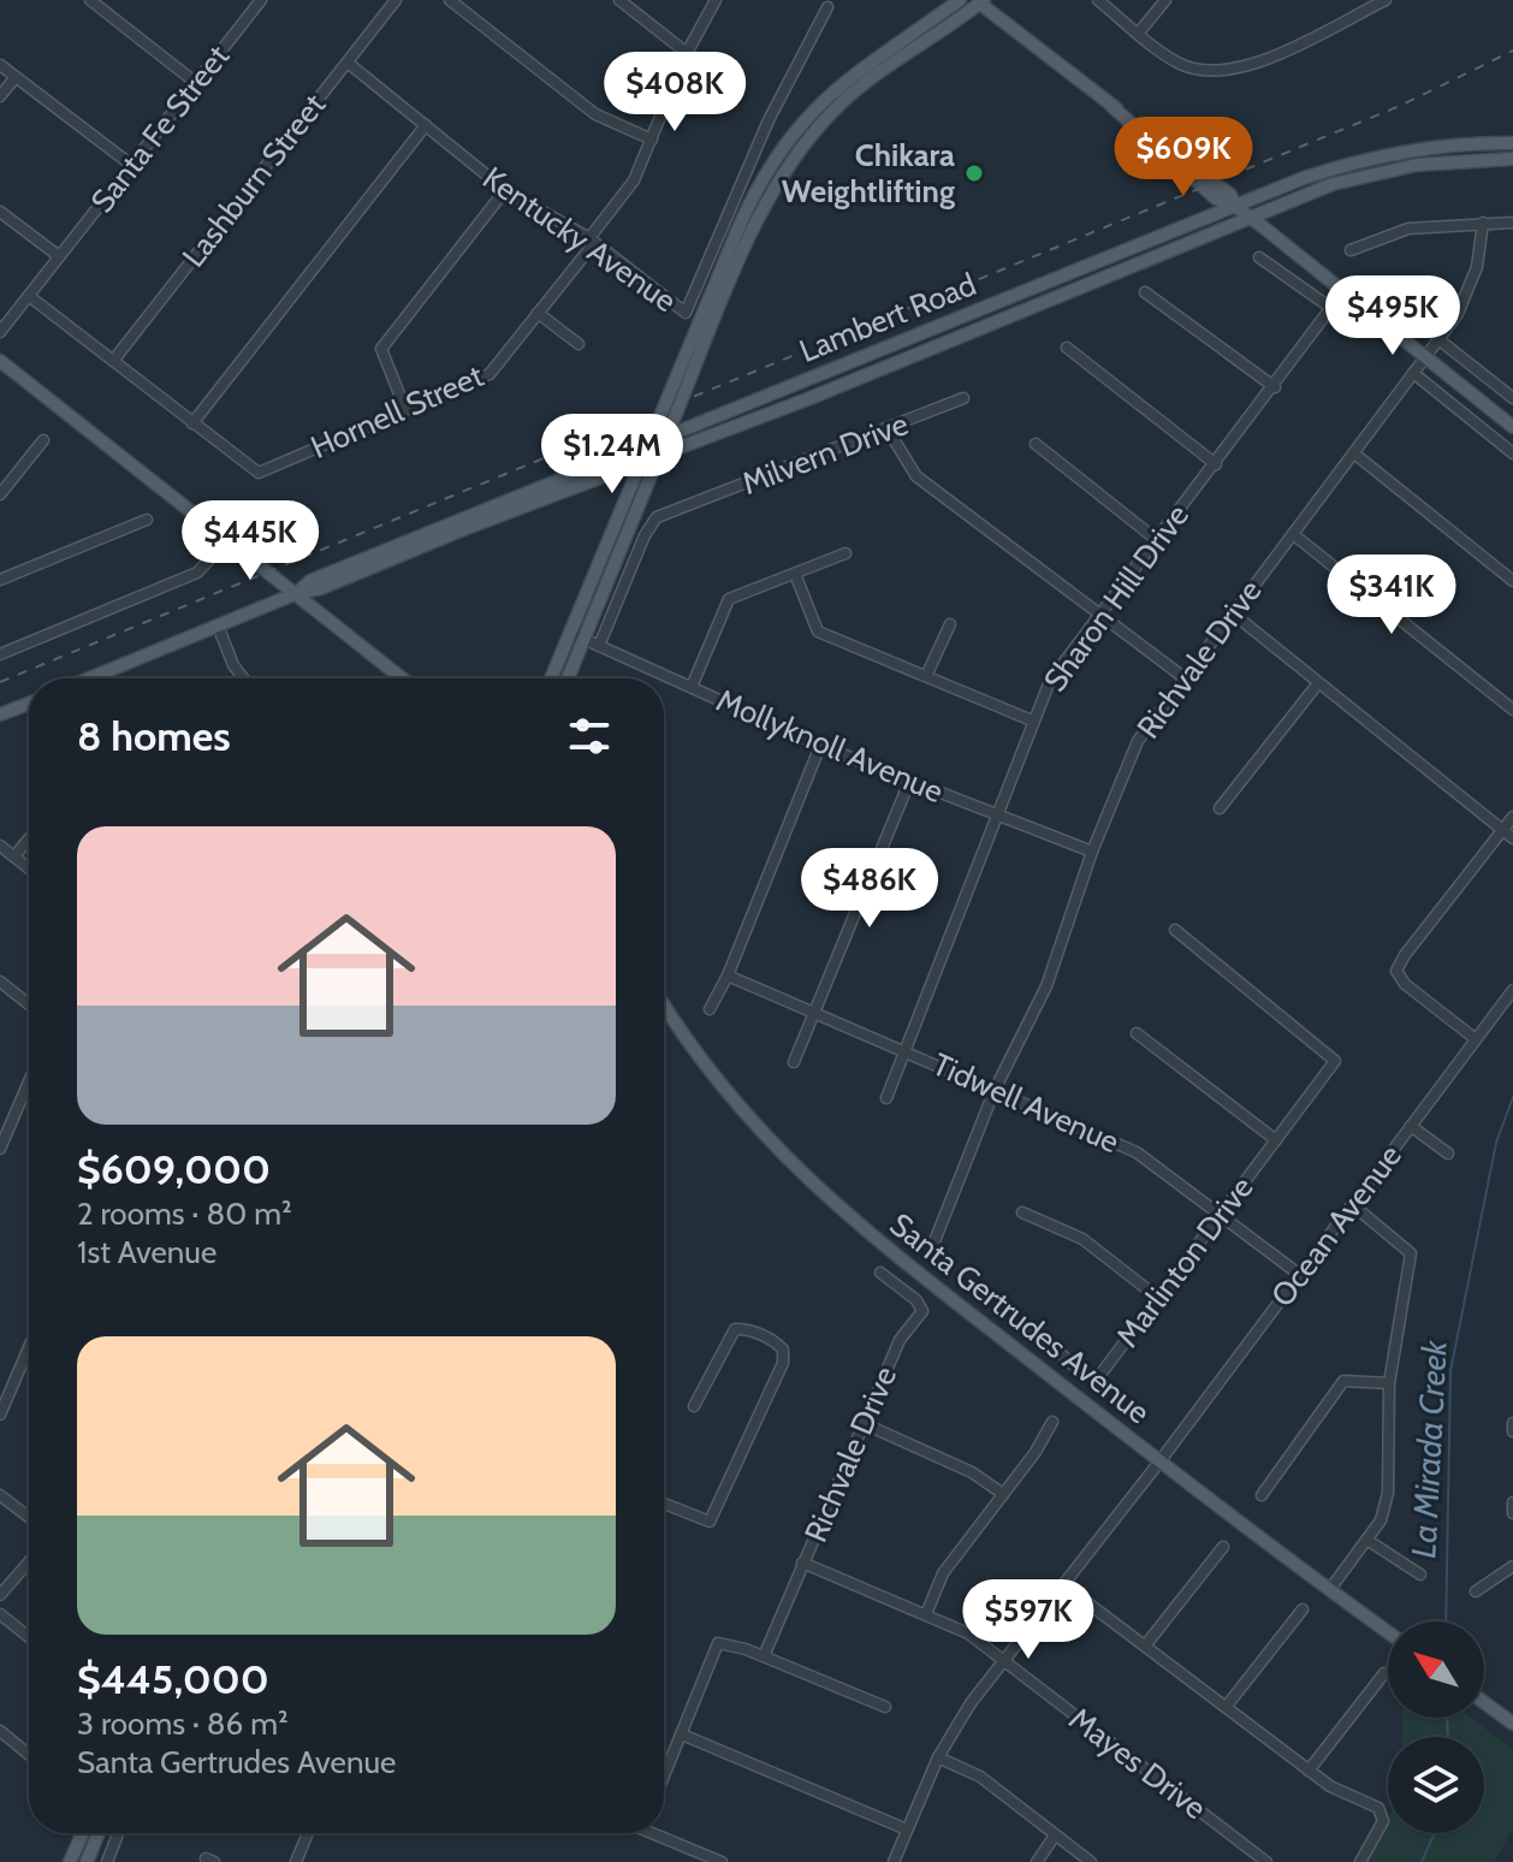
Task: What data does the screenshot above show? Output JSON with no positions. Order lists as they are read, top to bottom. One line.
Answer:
{"streets":{"main road":["Lambert Road","Santa Gertrudes Avenue"],"street":["Santa Fe Street","Lashburn Street","Kentucky Avenue","Hornell Street","Milvern Drive","Sharon Hill Drive","Richvale Drive","Mollyknoll Avenue","Tidwell Avenue","Ocean Avenue","Marlinton Drive","Mayes Drive"]},"crossings":[["Lashburn Street","Kentucky Avenue"],["Kentucky Avenue","Hornell Street"],["Milvern Drive","Mollyknoll Avenue"],["Sharon Hill Drive","Mollyknoll Avenue"],["Sharon Hill Drive","Tidwell Avenue"],["Richvale Drive","Mollyknoll Avenue"],["Richvale Drive","Tidwell Avenue"],["Richvale Drive","Mayes Drive"],["Tidwell Avenue","Ocean Avenue"],["Tidwell Avenue","Marlinton Drive"],["Ocean Avenue","Santa Gertrudes Avenue"],["Ocean Avenue","Mayes Drive"]],"water":["La Mirada Creek"],"places":["Chikara Weightlifting"],"north":"top left","page":{"price":["$408K","$609K","$495K","$1.24M","$445K","$341K","$486K","$597K"],"heading":"8 homes","list":[{"name":"$609,000","note":"2 rooms · 80 m² · 1st Avenue"},{"name":"$445,000","note":"3 rooms · 86 m² · Santa Gertrudes Avenue"}]}}
